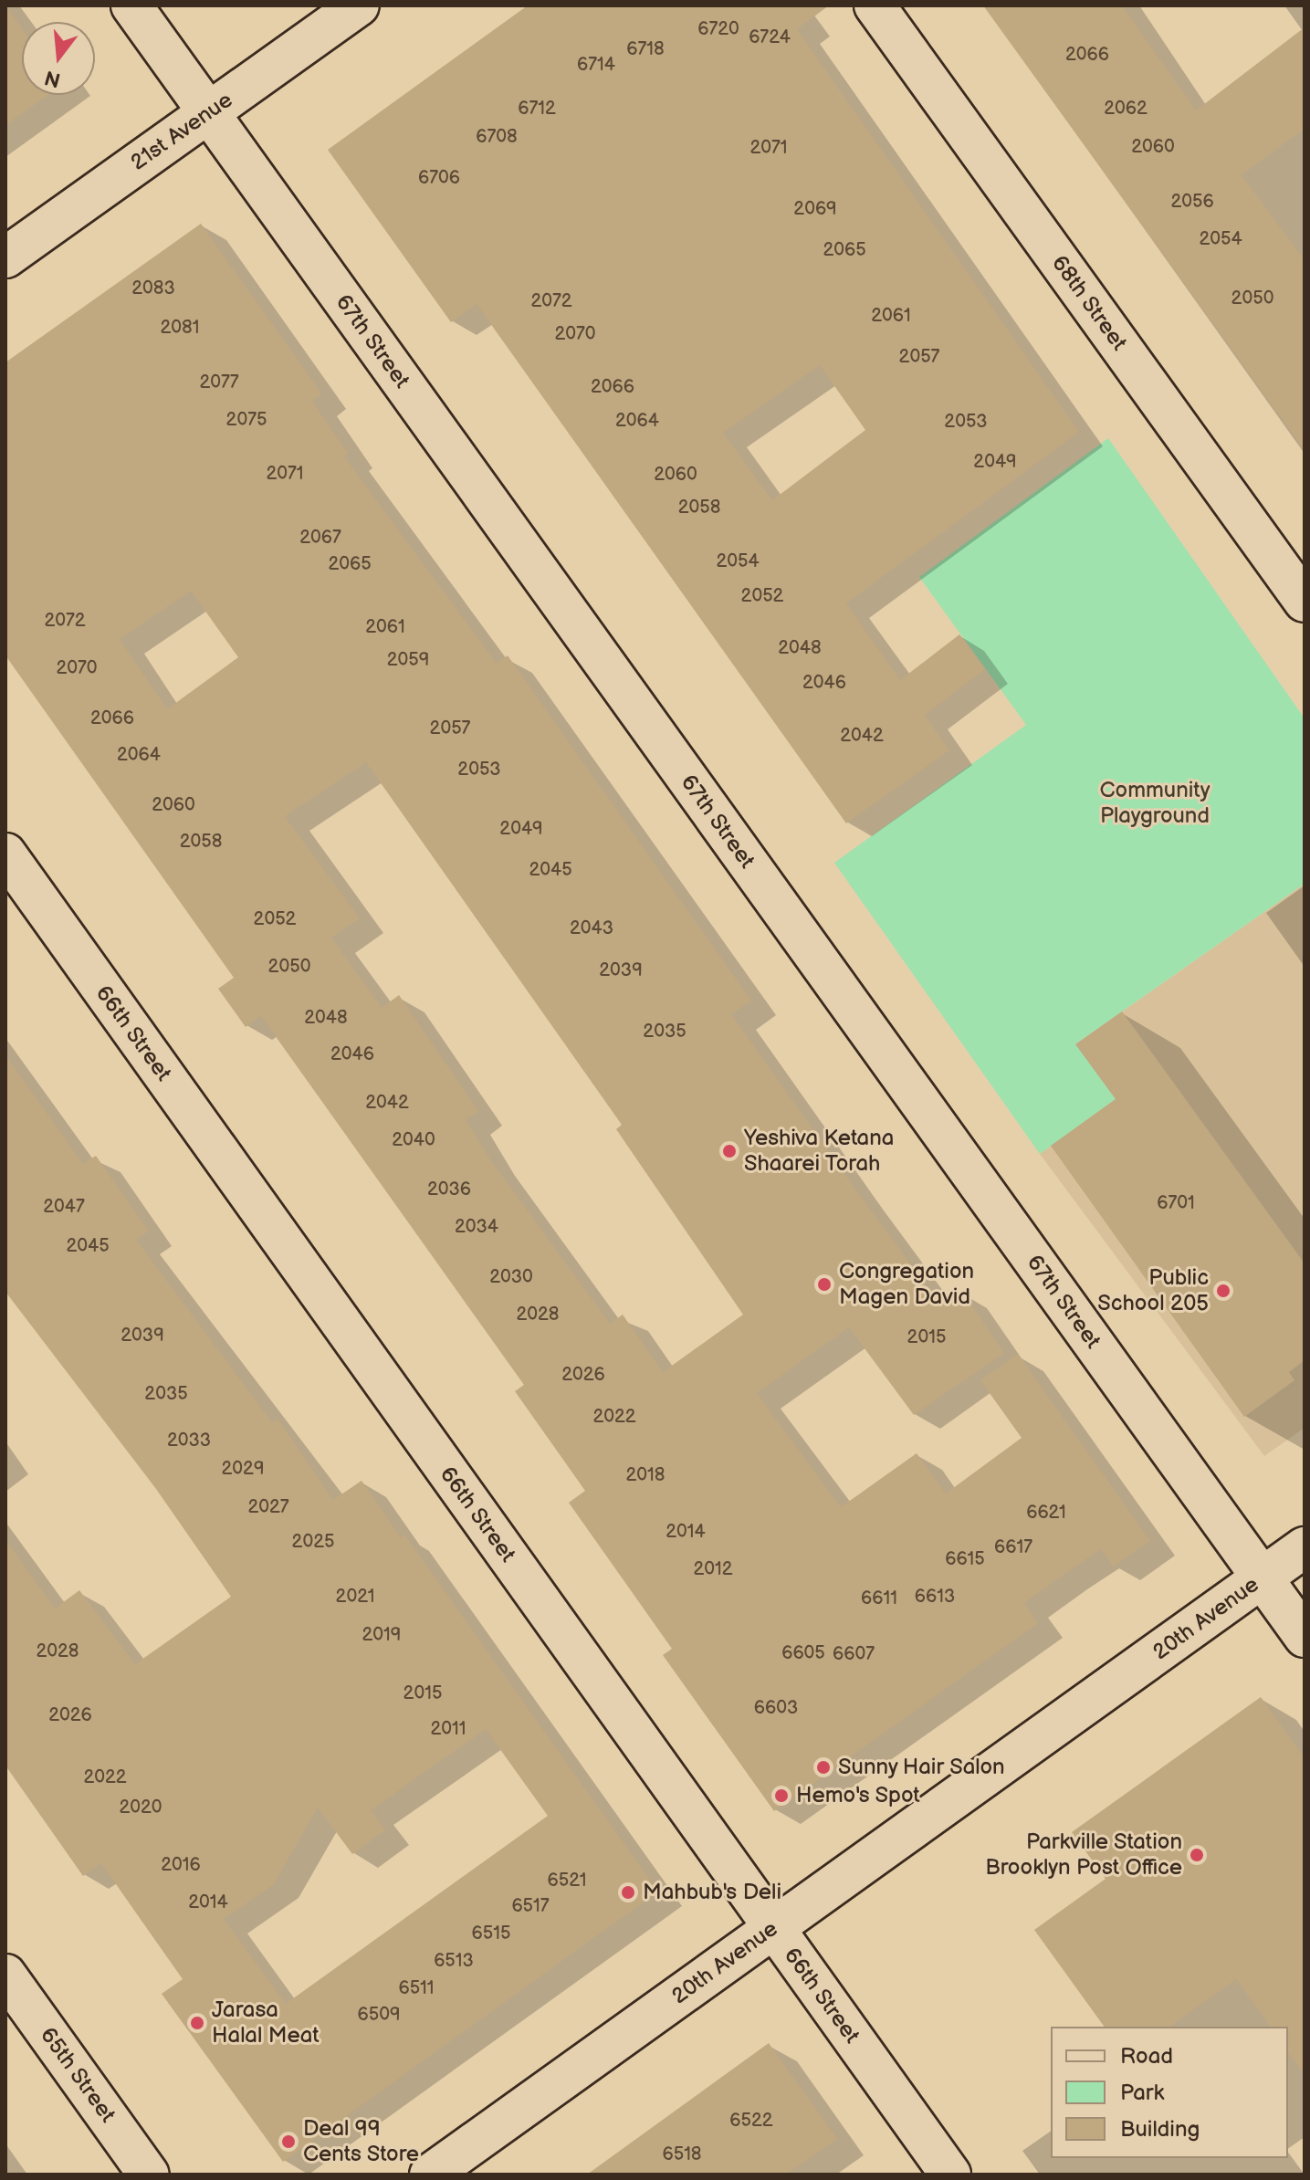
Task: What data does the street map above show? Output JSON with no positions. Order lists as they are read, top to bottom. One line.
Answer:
{"streets":{"street":["21st Avenue","68th Street","67th Street","66th Street","20th Avenue","65th Street"]},"crossings":[["21st Avenue","67th Street"],["67th Street","20th Avenue"],["66th Street","20th Avenue"]],"parks":["Community Playground"],"places":["Yeshiva Ketana Shaarei Torah","Congregation Magen David","Public School 205","Sunny Hair Salon","Hemo's Spot","Parkville Station Brooklyn Post Office","Mahbub's Deli","Jarasa Halal Meat","Deal 99 Cents Store"],"house_numbers":["6720","6724","6718","2066","6714","6712","2062","6708","2060","2071","6706","2056","2069","2054","2065","2083","2050","2072","2061","2081","2070","2057","2077","2066","2075","2064","2053","2049","2071","2060","2058","2067","2054","2065","2052","2072","2061","2048","2059","2070","2046","2066","2057","2042","2064","2053","2060","2049","2058","2045","2052","2043","2050","2039","2048","2035","2046","2042","2040","2036","6701","2047","2034","2045","2030","2028","2039","2015","2026","2035","2022","2033","2029","2018","2027","6621","2014","2025","6617","6615","2012","2021","6613","6611","2019","2028","6605","6607","2015","6603","2026","2011","2022","2020","2016","6521","2014","6517","6515","6513","6511","6509","6522","6518"],"legend":["Road","Park","Building"],"north":"bottom"}
